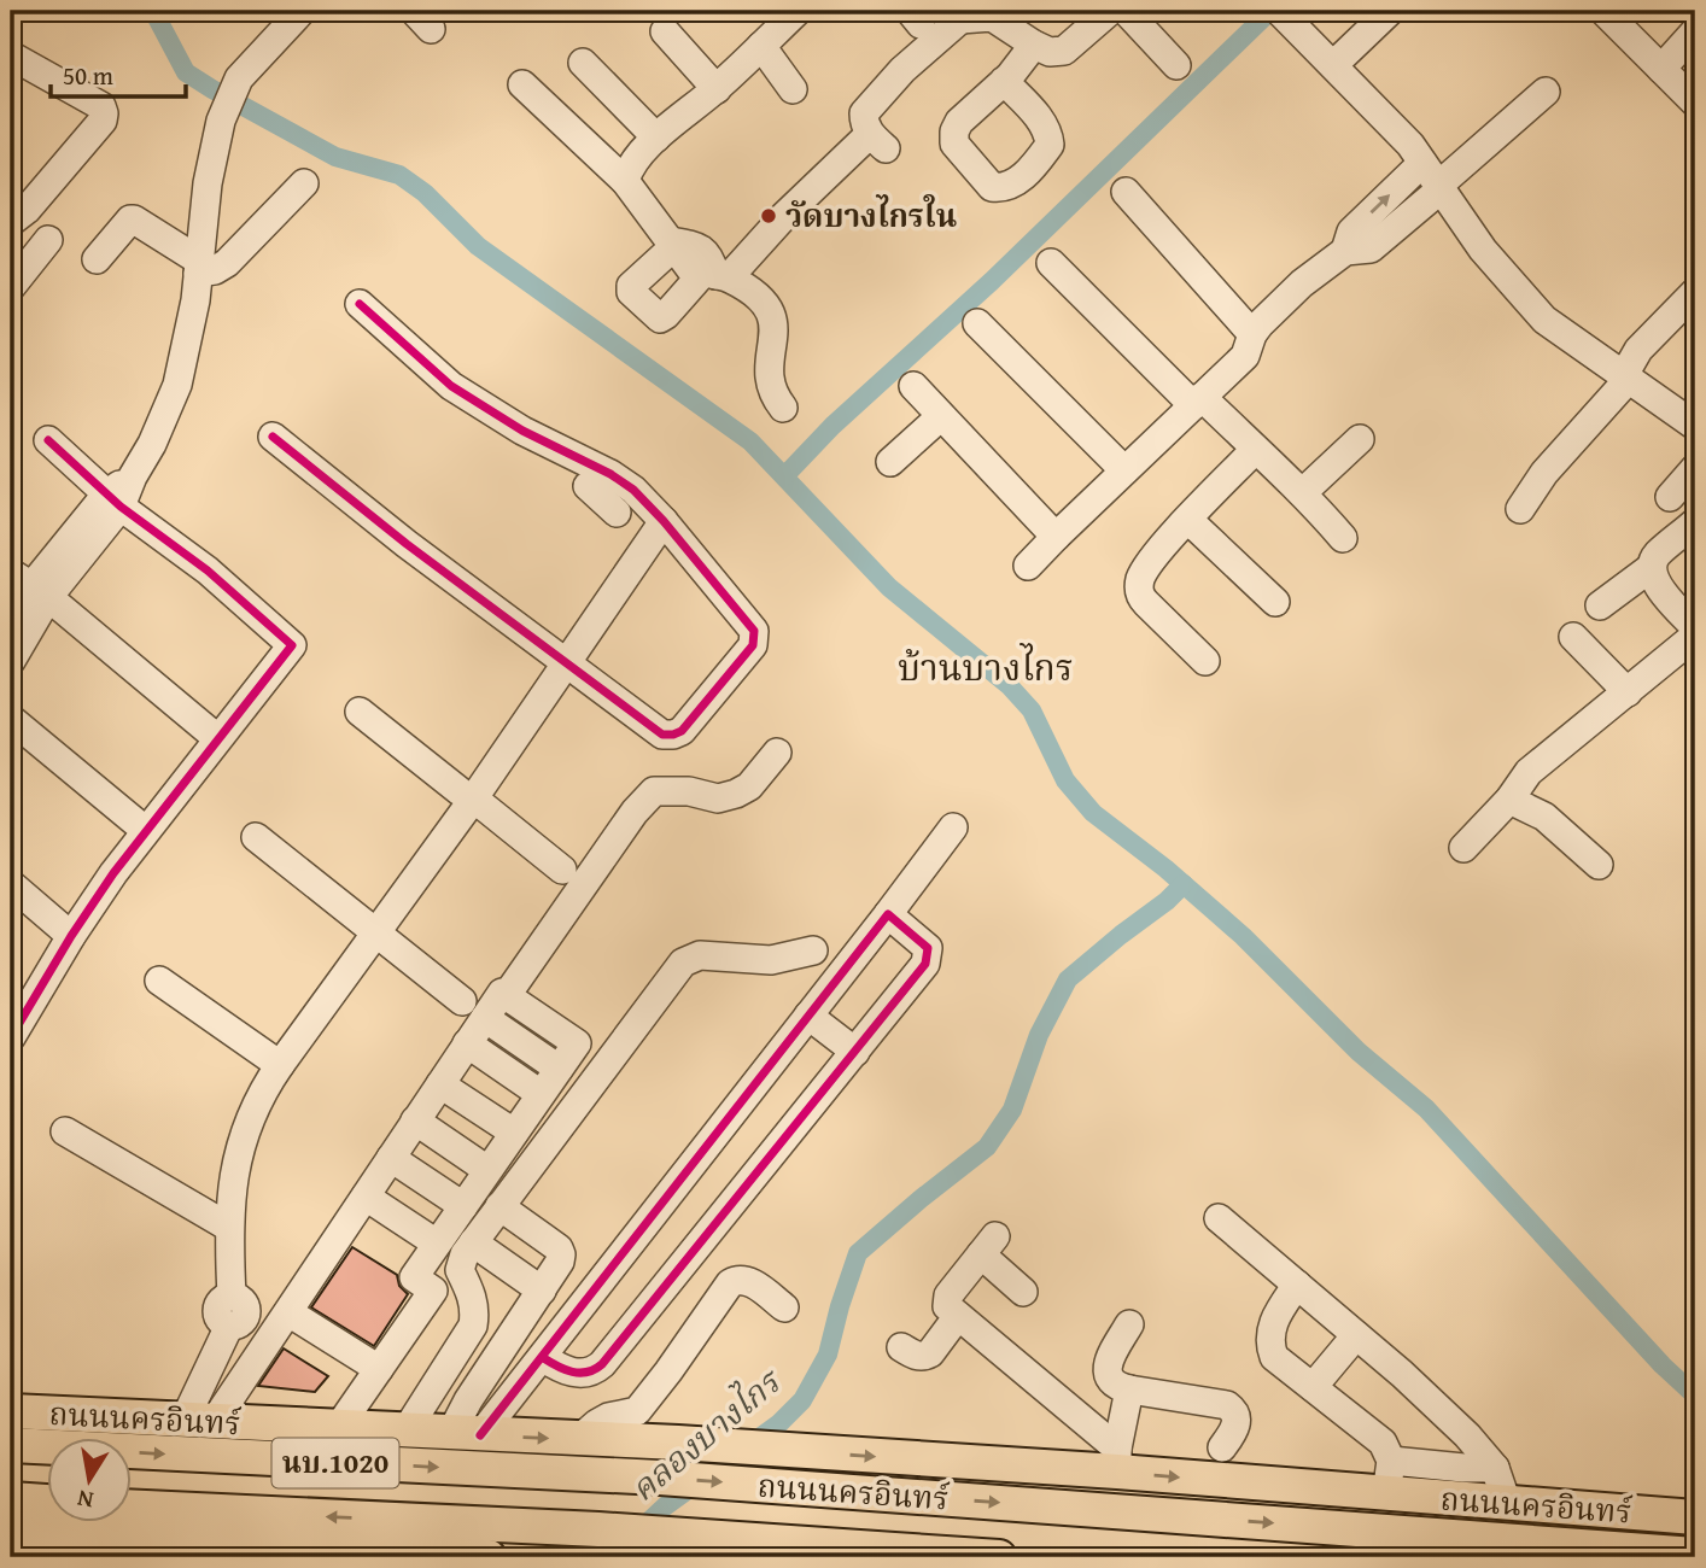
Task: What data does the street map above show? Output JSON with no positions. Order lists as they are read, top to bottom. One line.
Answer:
{"streets":{"main road":["ถนนนครอินทร์","นบ.1020"]},"districts":["บ้านบางไกร"],"water":["คลองบางไกร"],"places":["วัดบางไกรใน"],"scale_bar":"50 m","north":"bottom"}
